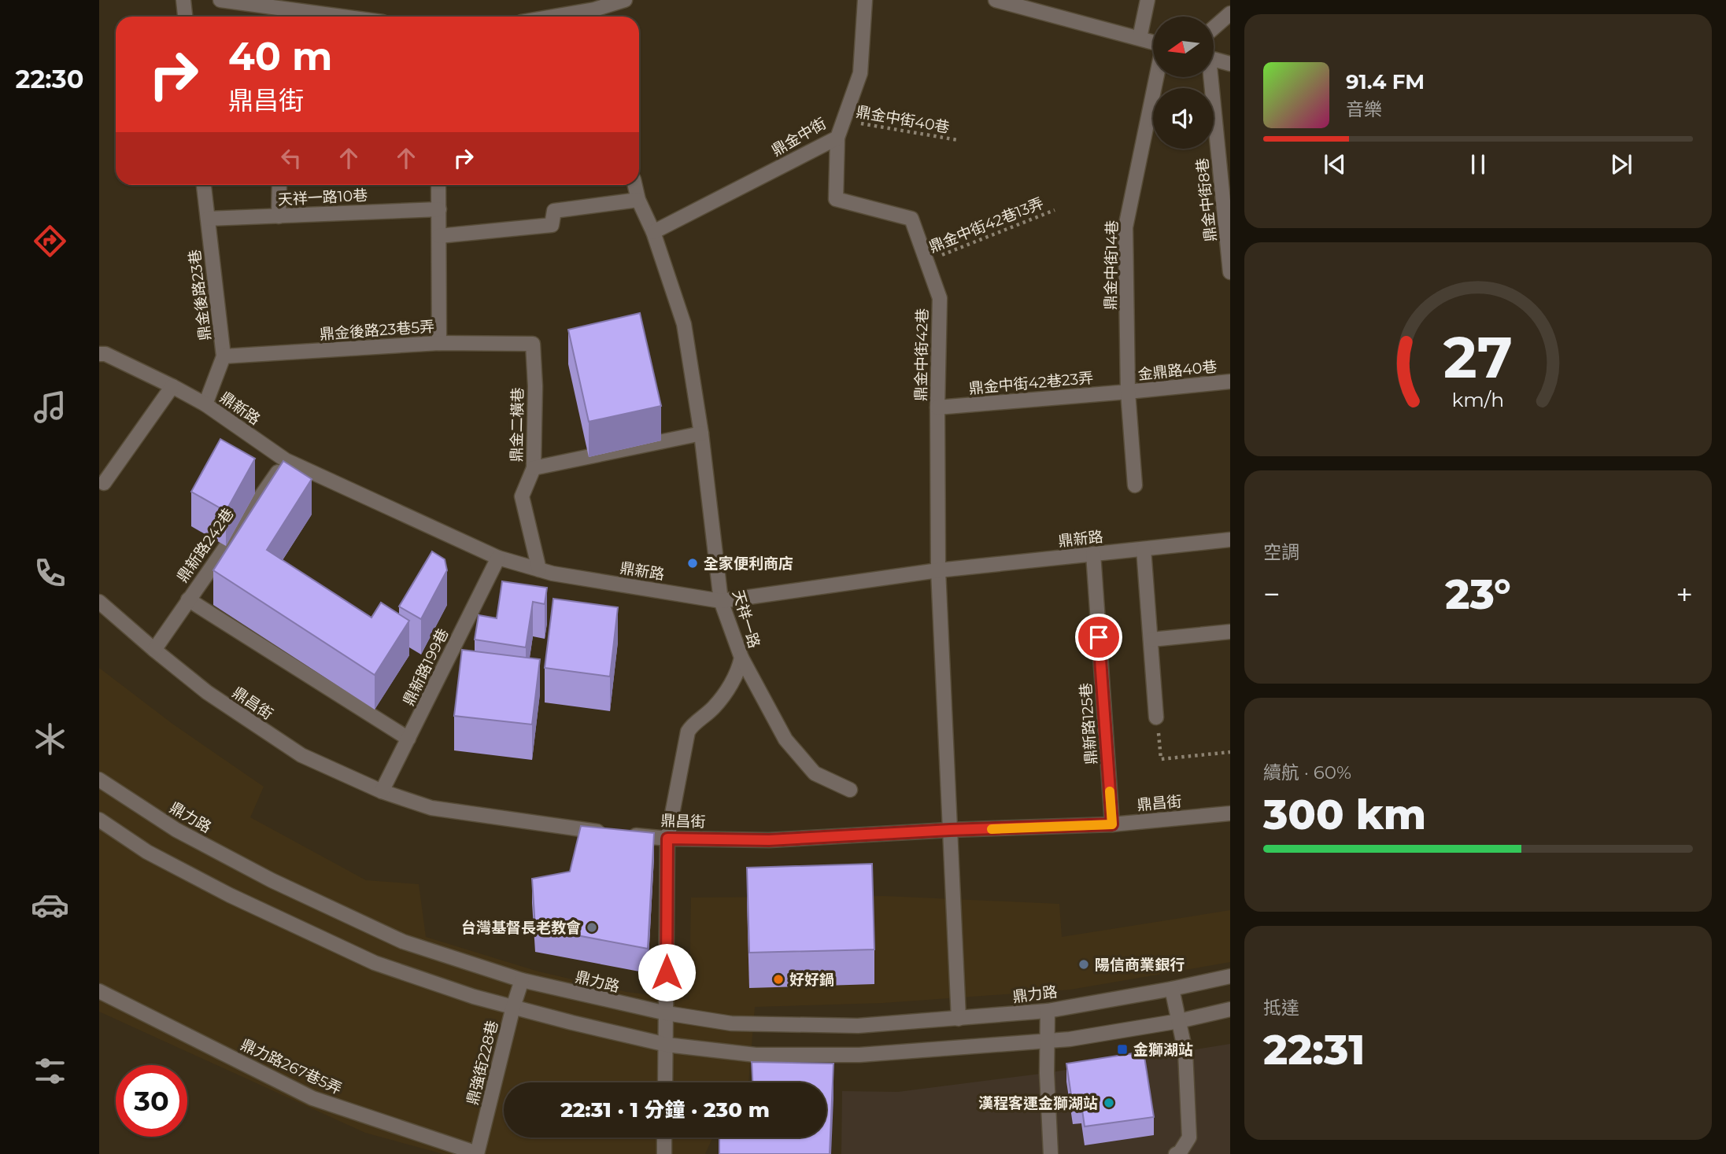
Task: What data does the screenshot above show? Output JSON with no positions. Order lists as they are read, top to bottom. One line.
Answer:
{"streets":{"street":["鼎金中街","天祥一路10巷","鼎金中街8巷","鼎金中街14巷","鼎金後路23巷","鼎金後路23巷5弄","鼎金中街42巷","金鼎路40巷","鼎金中街42巷23弄","鼎新路","鼎金二橫巷","鼎新路242巷","天祥一路","鼎新路199巷","鼎昌街","鼎新路125巷","鼎力路","鼎強街228巷","鼎力路267巷5弄"],"path":["鼎金中街40巷","鼎金中街42巷13弄"]},"crossings":[["鼎金中街40巷","鼎金中街"],["鼎金中街","鼎金中街42巷"],["鼎金中街","天祥一路"],["天祥一路10巷","鼎金後路23巷"],["鼎金中街42巷13弄","鼎金中街42巷"],["鼎金中街14巷","金鼎路40巷"],["鼎金中街14巷","鼎金中街42巷23弄"],["鼎金後路23巷","鼎金後路23巷5弄"],["鼎金後路23巷","鼎新路"],["鼎金後路23巷5弄","鼎金二橫巷"],["鼎金中街42巷","鼎金中街42巷23弄"],["鼎金中街42巷","鼎新路"],["鼎金中街42巷","鼎昌街"],["鼎金中街42巷","鼎力路"],["金鼎路40巷","鼎金中街42巷23弄"],["鼎新路","鼎金二橫巷"],["鼎新路","鼎新路242巷"],["鼎新路","天祥一路"],["鼎新路","鼎新路199巷"],["鼎新路","鼎新路125巷"],["鼎新路242巷","鼎昌街"],["天祥一路","鼎昌街"],["天祥一路","鼎力路"],["鼎新路199巷","鼎昌街"],["鼎昌街","鼎新路125巷"],["鼎力路","鼎強街228巷"],["鼎強街228巷","鼎力路267巷5弄"]],"places":{"other":["全家便利商店","台灣基督長老教會","陽信商業銀行","好好鍋","漢程客運金獅湖站"],"transit":["金獅湖站"]},"north":"left","page":{"tabs":"22:30","turn":["40 m","鼎昌街"],"song":["91.4 FM","音樂"],"tile":["空調",["續航 · 60%","300 km"],["抵達","22:31"]],"heat":["−","23°","+"],"limit":"30","trip":"22:31 · 1 分鐘 · 230 m","gauge":["27","km/h"]}}
